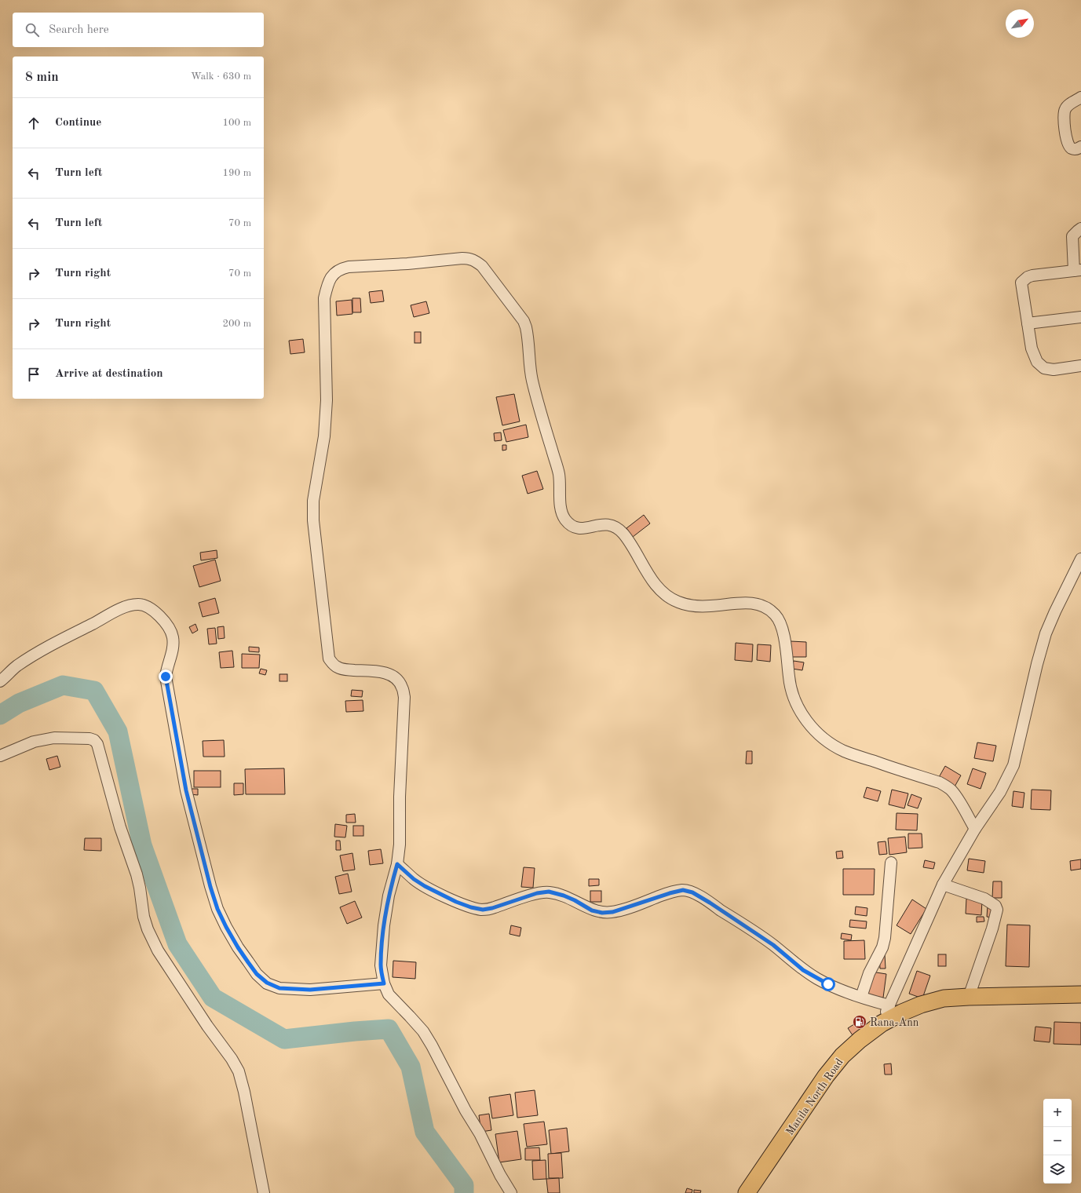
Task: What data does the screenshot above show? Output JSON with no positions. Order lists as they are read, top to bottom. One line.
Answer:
{"streets":{"highway":["Manila North Road"]},"places":{"fuel station":["Rana-Ann"]},"north":"top right","page":{"search":"Search here","heading":["8 min","Walk · 630 m"],"list":[["Continue","100 m"],["Turn left","190 m"],["Turn left","70 m"],["Turn right","70 m"],["Turn right","200 m"],"Arrive at destination"],"map_buttons":["+","−"]}}
